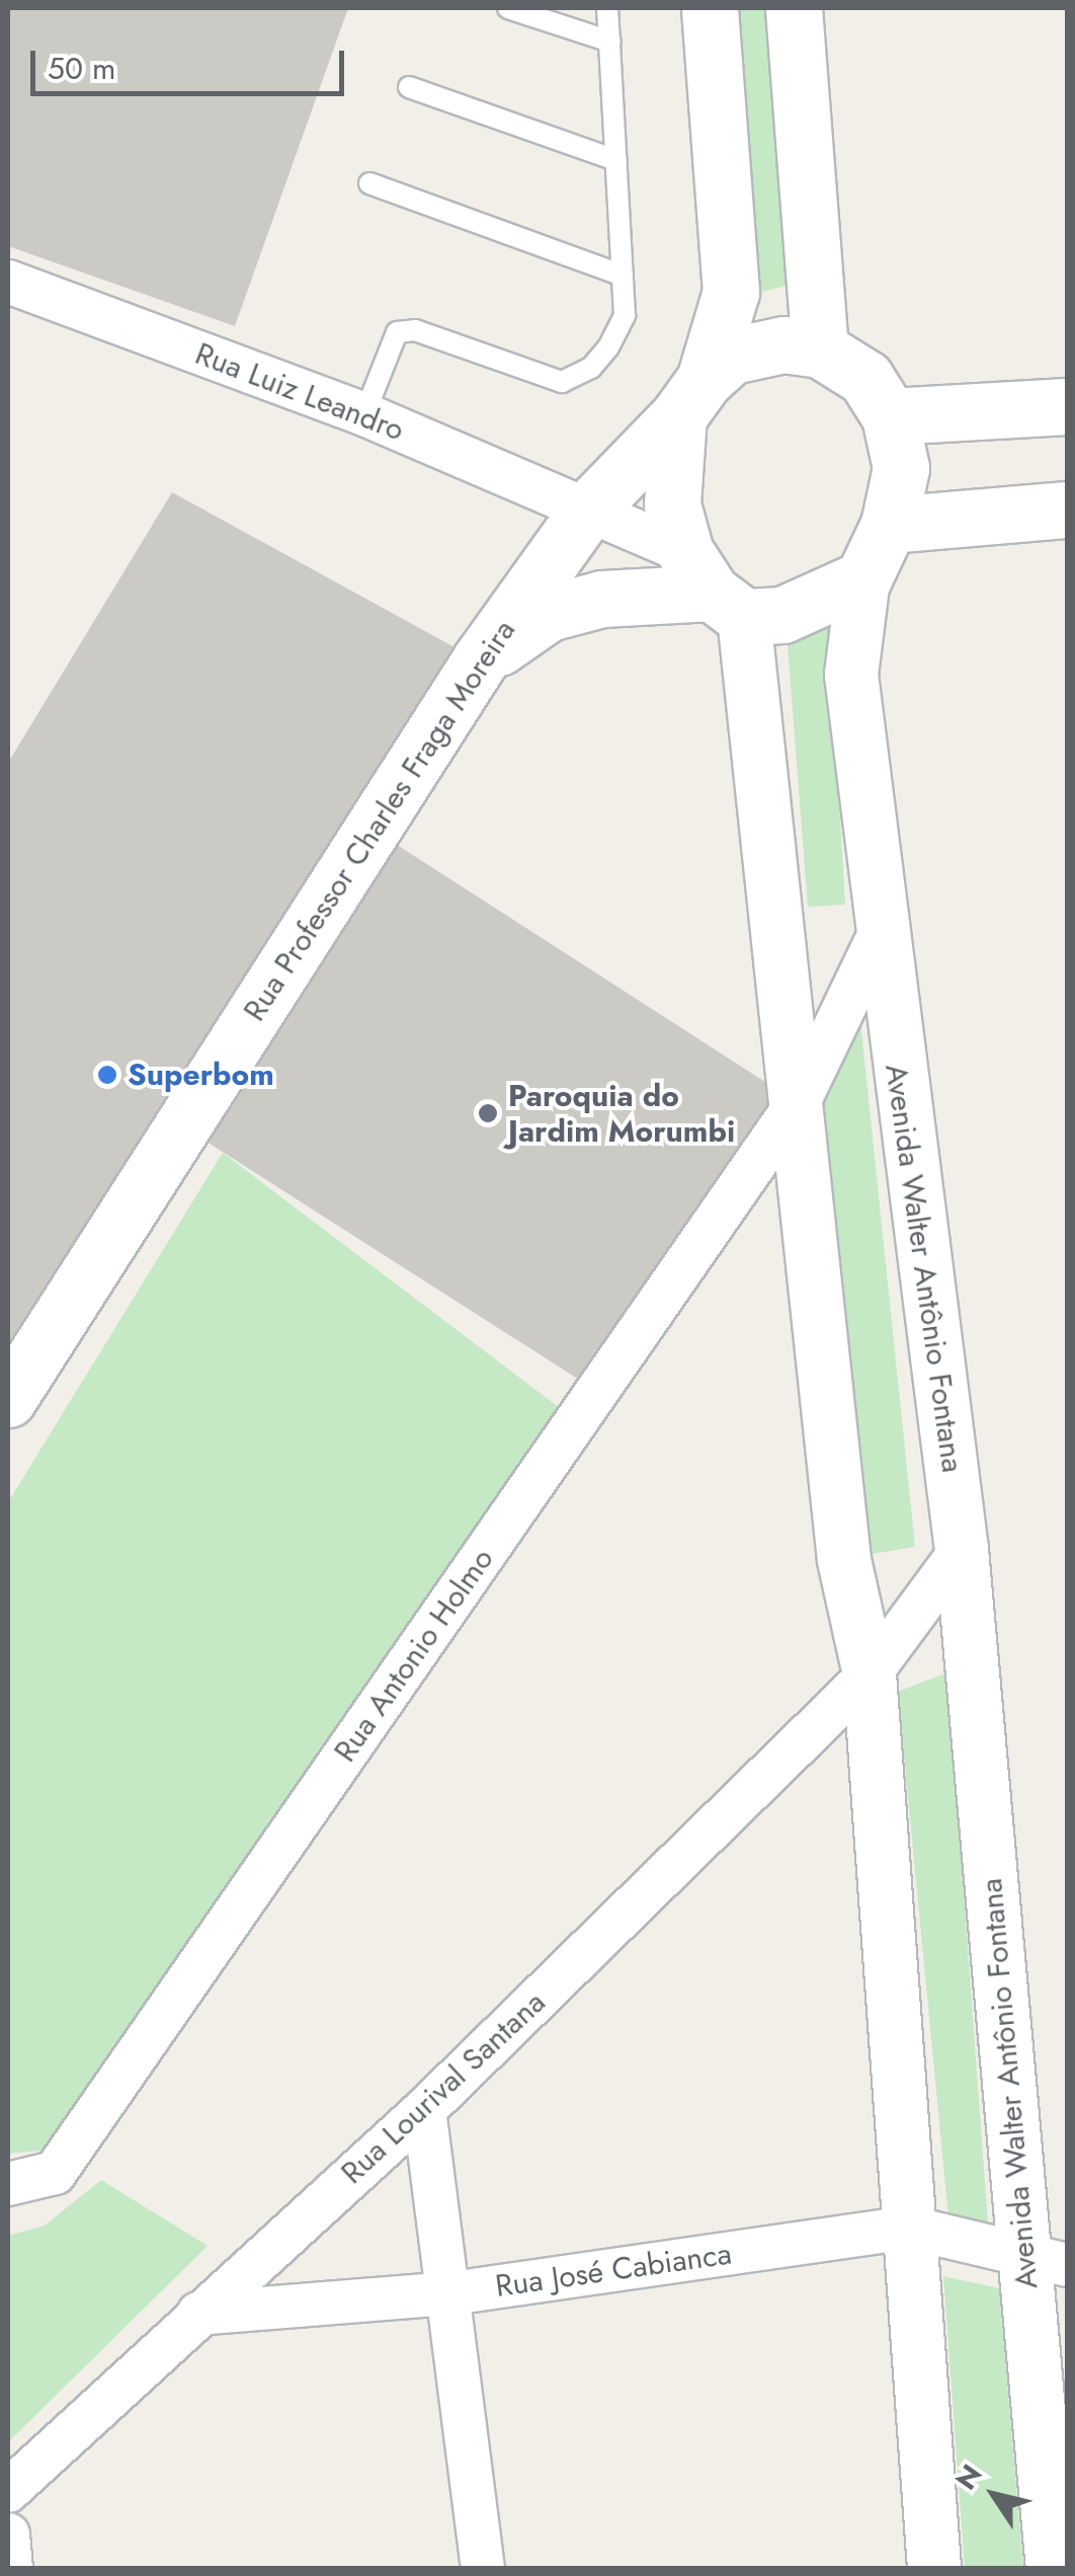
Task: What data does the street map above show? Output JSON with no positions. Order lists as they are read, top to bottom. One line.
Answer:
{"streets":{"main road":["Rua Professor Charles Fraga Moreira","Avenida Walter Antônio Fontana"],"street":["Rua Luiz Leandro","Rua Antonio Holmo","Rua Lourival Santana","Rua José Cabianca"]},"crossings":[["Rua Luiz Leandro","Rua Professor Charles Fraga Moreira"],["Rua Luiz Leandro","Avenida Walter Antônio Fontana"],["Rua Professor Charles Fraga Moreira","Avenida Walter Antônio Fontana"],["Avenida Walter Antônio Fontana","Rua Antonio Holmo"],["Avenida Walter Antônio Fontana","Rua Lourival Santana"],["Avenida Walter Antônio Fontana","Rua José Cabianca"],["Rua Lourival Santana","Rua José Cabianca"]],"places":["Superbom","Paroquia do Jardim Morumbi"],"scale_bar":"50 m","north":"top left"}
